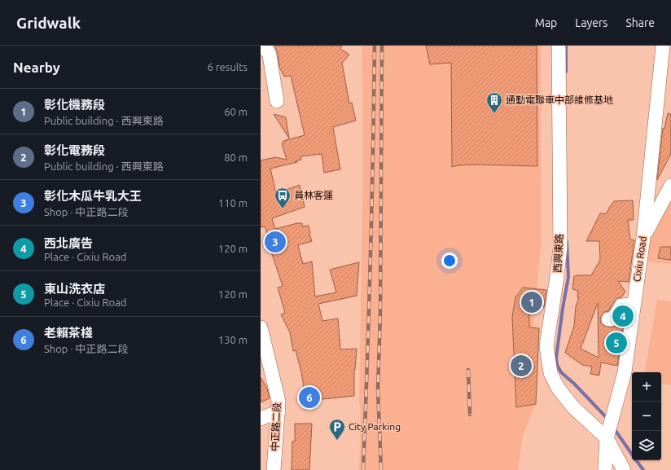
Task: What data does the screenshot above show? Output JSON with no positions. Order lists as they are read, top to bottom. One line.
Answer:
{"streets":{"street":["西興東路","Cixiu Road","中正路二段"]},"crossings":[["西興東路","Cixiu Road"]],"places":{"building":["通勤電聯車中部維修基地"],"bus stop":["員林客運"],"parking":["City Parking"]},"page":{"header":"Gridwalk","nav":["Map","Layers","Share"],"heading":["Nearby","6 results"],"list":[{"mark":"1","name":"彰化機務段","note":"Public building · 西興東路","value":"60 m"},{"mark":"2","name":"彰化電務段","note":"Public building · 西興東路","value":"80 m"},{"mark":"3","name":"彰化木瓜牛乳大王","note":"Shop · 中正路二段","value":"110 m"},{"mark":"4","name":"西北廣告","note":"Place · Cixiu Road","value":"120 m"},{"mark":"5","name":"東山洗衣店","note":"Place · Cixiu Road","value":"120 m"},{"mark":"6","name":"老賴茶棧","note":"Shop · 中正路二段","value":"130 m"}],"pins":["3","1","4","5","2","6"],"map_buttons":["+","−"]}}
